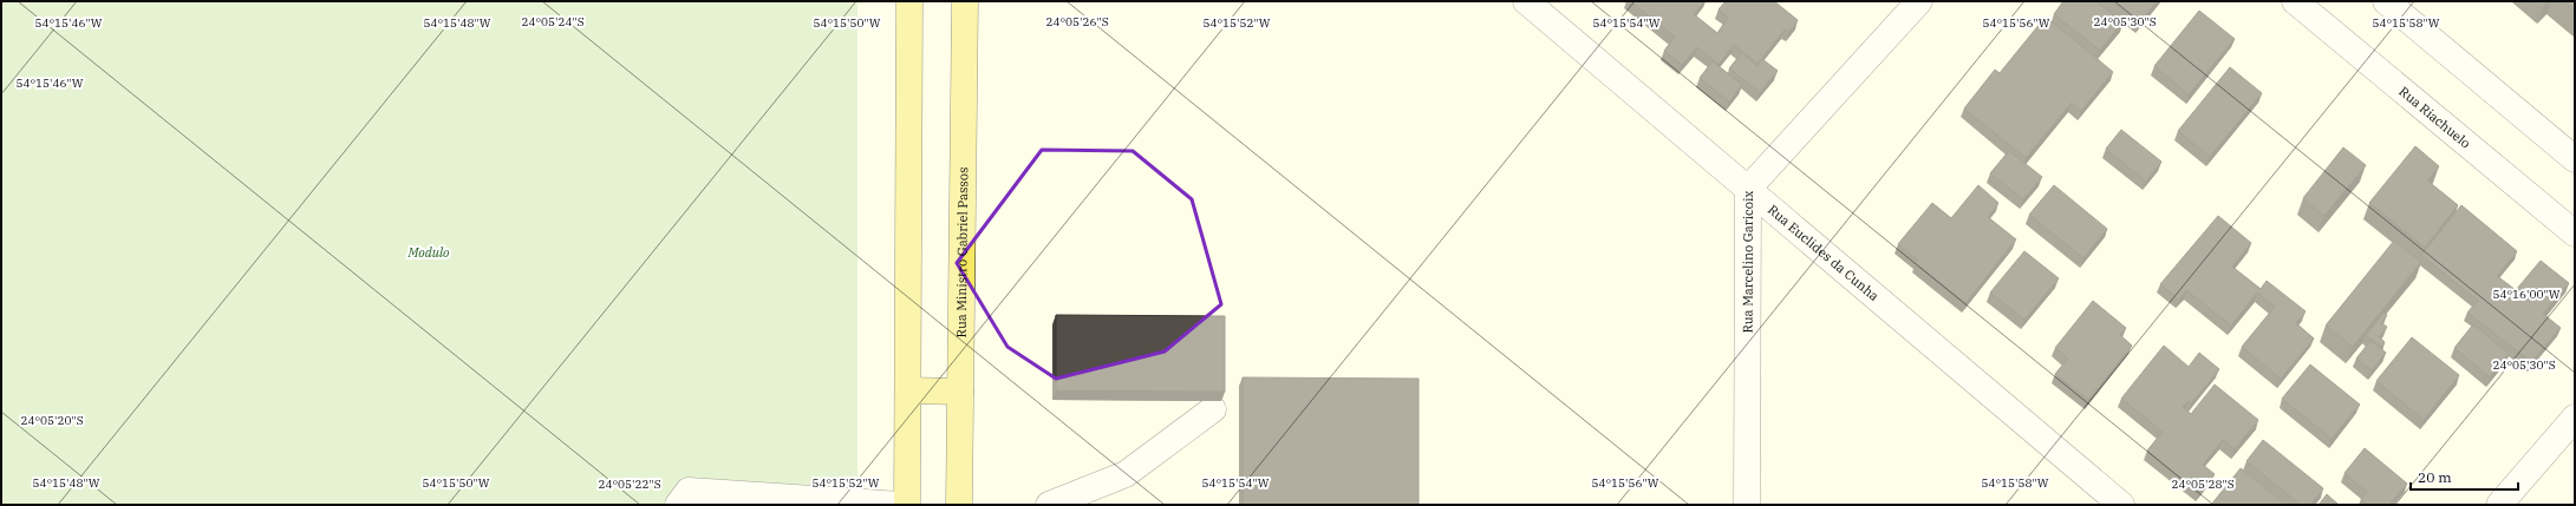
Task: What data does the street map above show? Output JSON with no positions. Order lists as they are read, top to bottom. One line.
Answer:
{"streets":{"main road":["Rua Ministro Gabriel Passos"],"street":["Rua Riachuelo","Rua Euclides da Cunha","Rua Marcelino Garicoix"]},"crossings":[["Rua Euclides da Cunha","Rua Marcelino Garicoix"]],"parks":["Modulo"],"scale_bar":"20 m","coordinates":["24°05'24\"S","24°05'26\"S","24°05'30\"S","54°15'46\"W","54°15'48\"W","54°15'50\"W","54°15'52\"W","54°15'54\"W","54°15'56\"W","54°15'58\"W","54°16'00\"W","24°05'20\"S","24°05'22\"S","24°05'28\"S"]}
